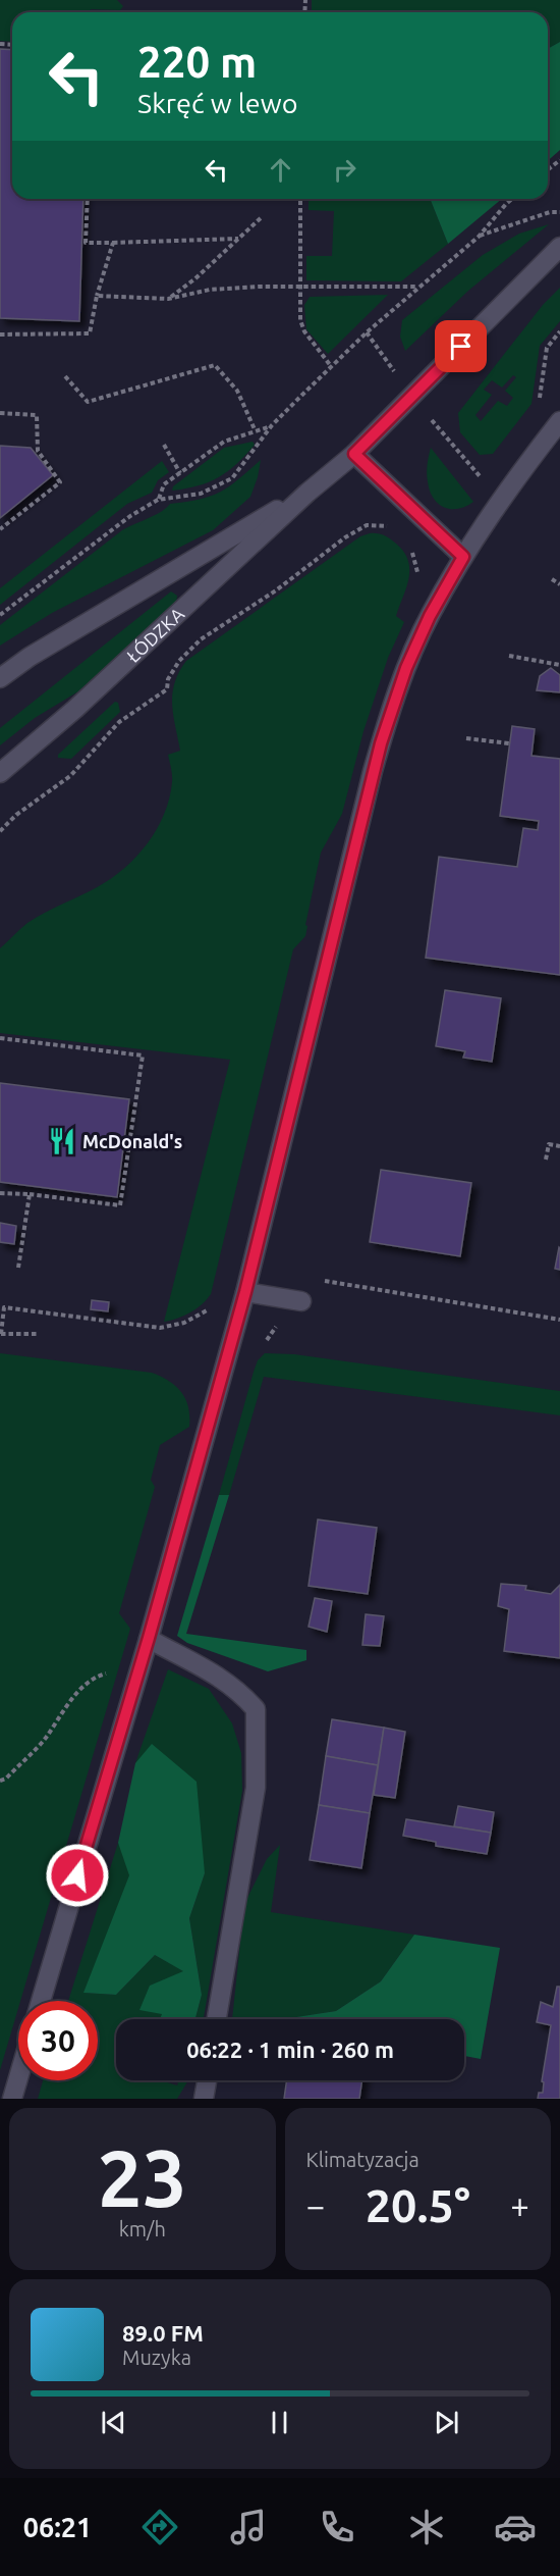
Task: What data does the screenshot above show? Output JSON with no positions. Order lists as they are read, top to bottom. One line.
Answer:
{"streets":{"street":["ŁÓDZKA"]},"places":{"restaurant":["McDonald's"]},"page":{"turn":["220 m","Skręć w lewo"],"limit":"30","trip":"06:22 · 1 min · 260 m","tile":[["23","km/h"],"Klimatyzacja"],"heat":["−","20.5°","+"],"song":["89.0 FM","Muzyka"],"tabs":"06:21"}}
